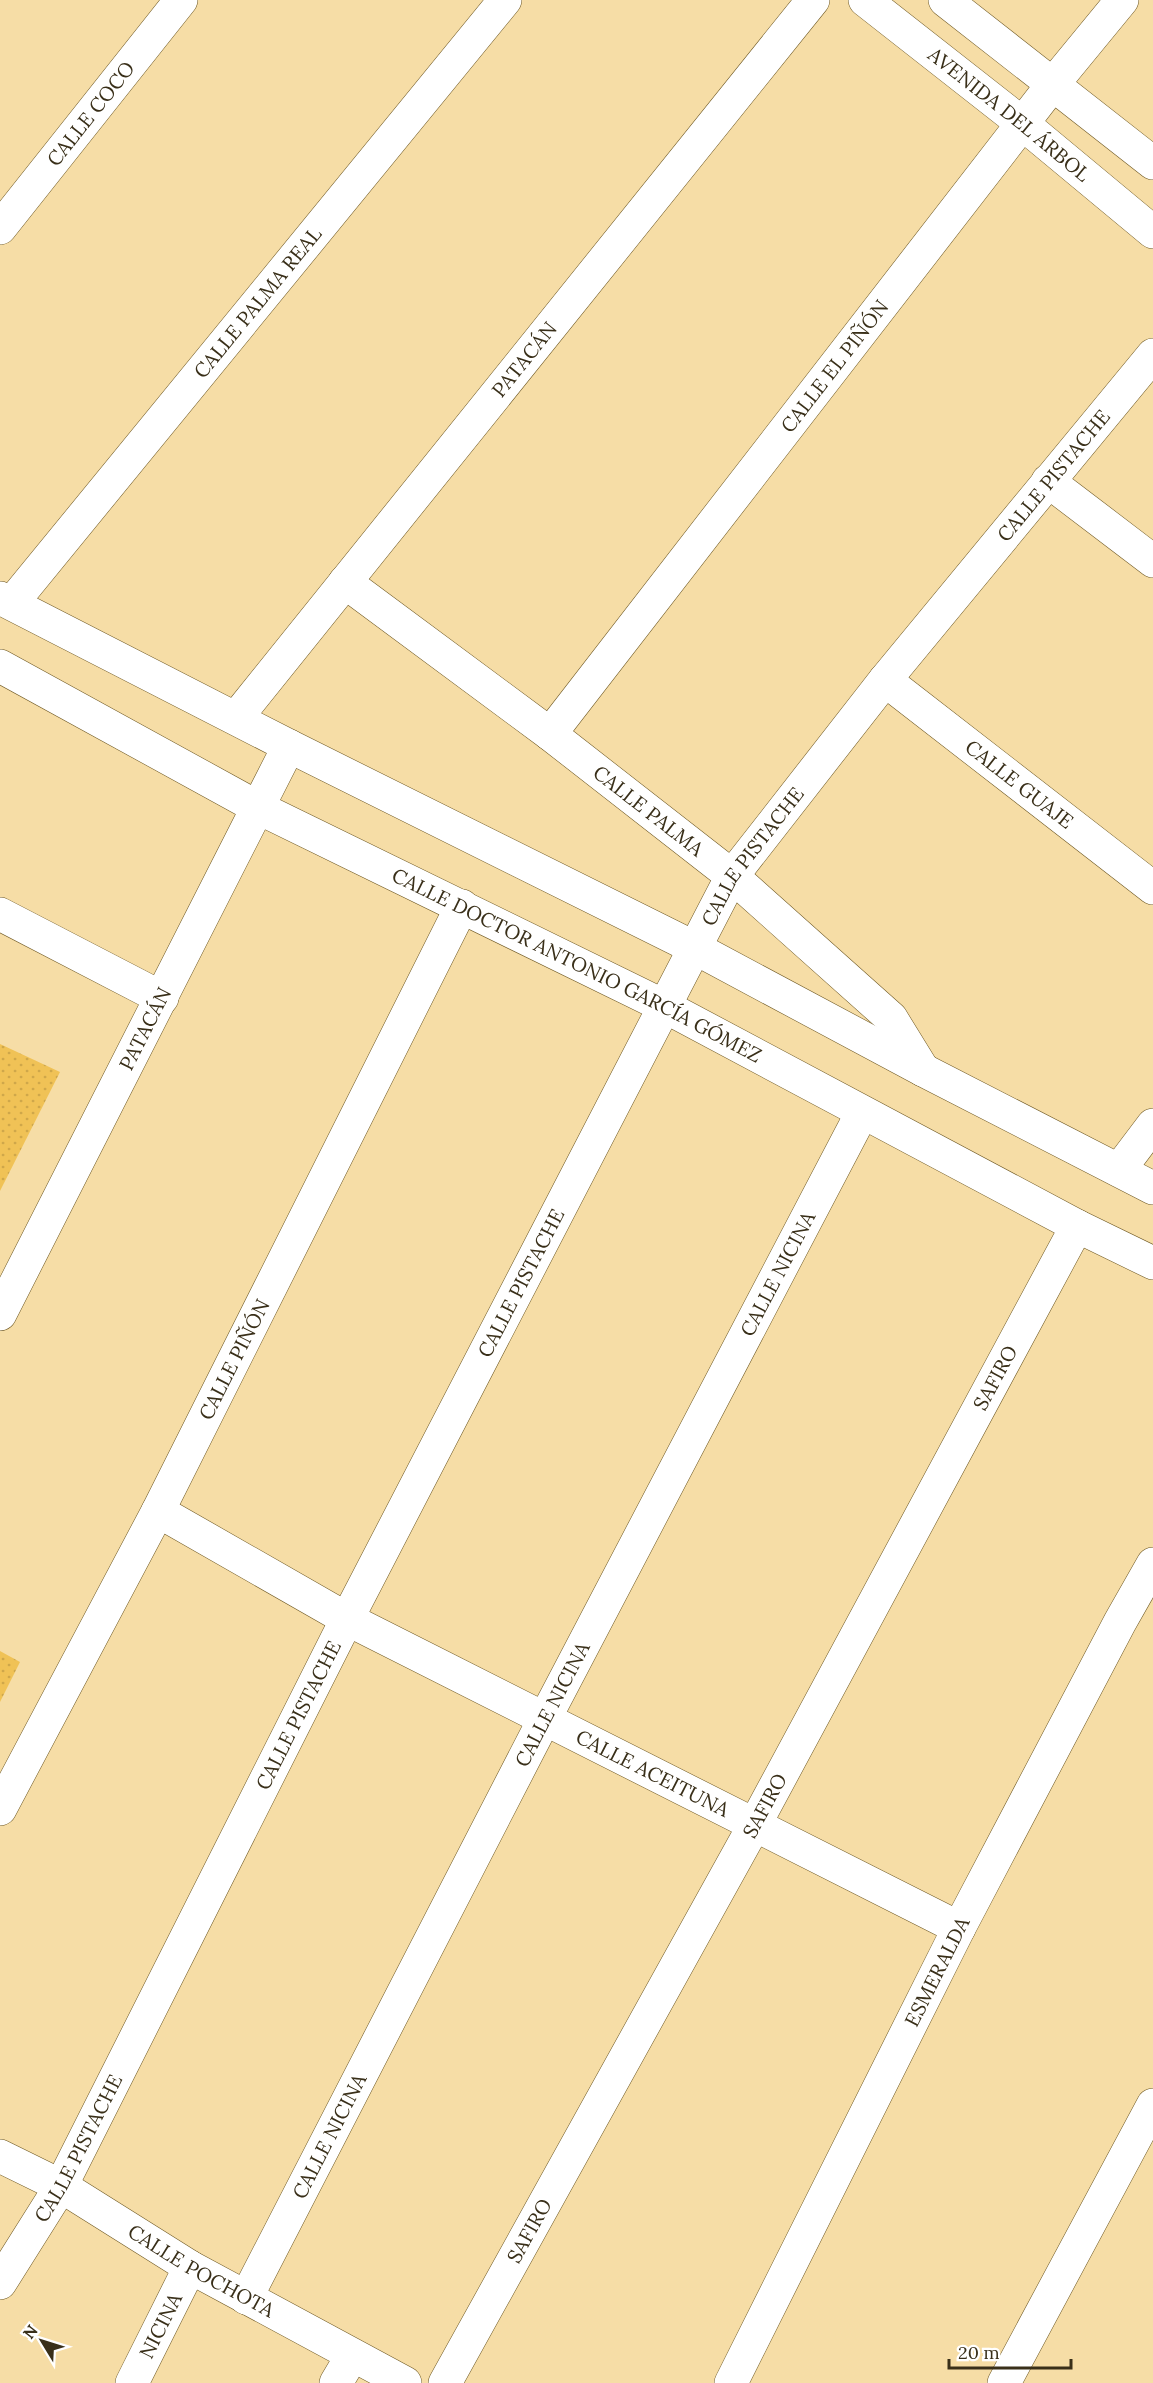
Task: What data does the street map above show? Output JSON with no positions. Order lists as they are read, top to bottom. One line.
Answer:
{"streets":{"street":["CALLE COCO","AVENIDA DEL ÁRBOL","CALLE PALMA REAL","PATACÁN","CALLE EL PIÑÓN","CALLE PISTACHE","CALLE GUAJE","CALLE PALMA","CALLE DOCTOR ANTONIO GARCÍA GÓMEZ","CALLE NICINA","CALLE PIÑÓN","SAFIRO","CALLE ACEITUNA","ESMERALDA","CALLE POCHOTA","NICINA"]},"crossings":[["AVENIDA DEL ÁRBOL","CALLE EL PIÑÓN"],["PATACÁN","CALLE PALMA"],["PATACÁN","CALLE DOCTOR ANTONIO GARCÍA GÓMEZ"],["CALLE EL PIÑÓN","CALLE PALMA"],["CALLE PISTACHE","CALLE GUAJE"],["CALLE PISTACHE","CALLE PALMA"],["CALLE PISTACHE","CALLE DOCTOR ANTONIO GARCÍA GÓMEZ"],["CALLE PISTACHE","CALLE ACEITUNA"],["CALLE PISTACHE","CALLE POCHOTA"],["CALLE DOCTOR ANTONIO GARCÍA GÓMEZ","CALLE NICINA"],["CALLE DOCTOR ANTONIO GARCÍA GÓMEZ","CALLE PIÑÓN"],["CALLE DOCTOR ANTONIO GARCÍA GÓMEZ","SAFIRO"],["CALLE NICINA","CALLE ACEITUNA"],["CALLE NICINA","CALLE POCHOTA"],["CALLE PIÑÓN","CALLE ACEITUNA"],["SAFIRO","CALLE ACEITUNA"],["CALLE ACEITUNA","ESMERALDA"],["CALLE POCHOTA","NICINA"]],"scale_bar":"20 m","north":"top left"}
